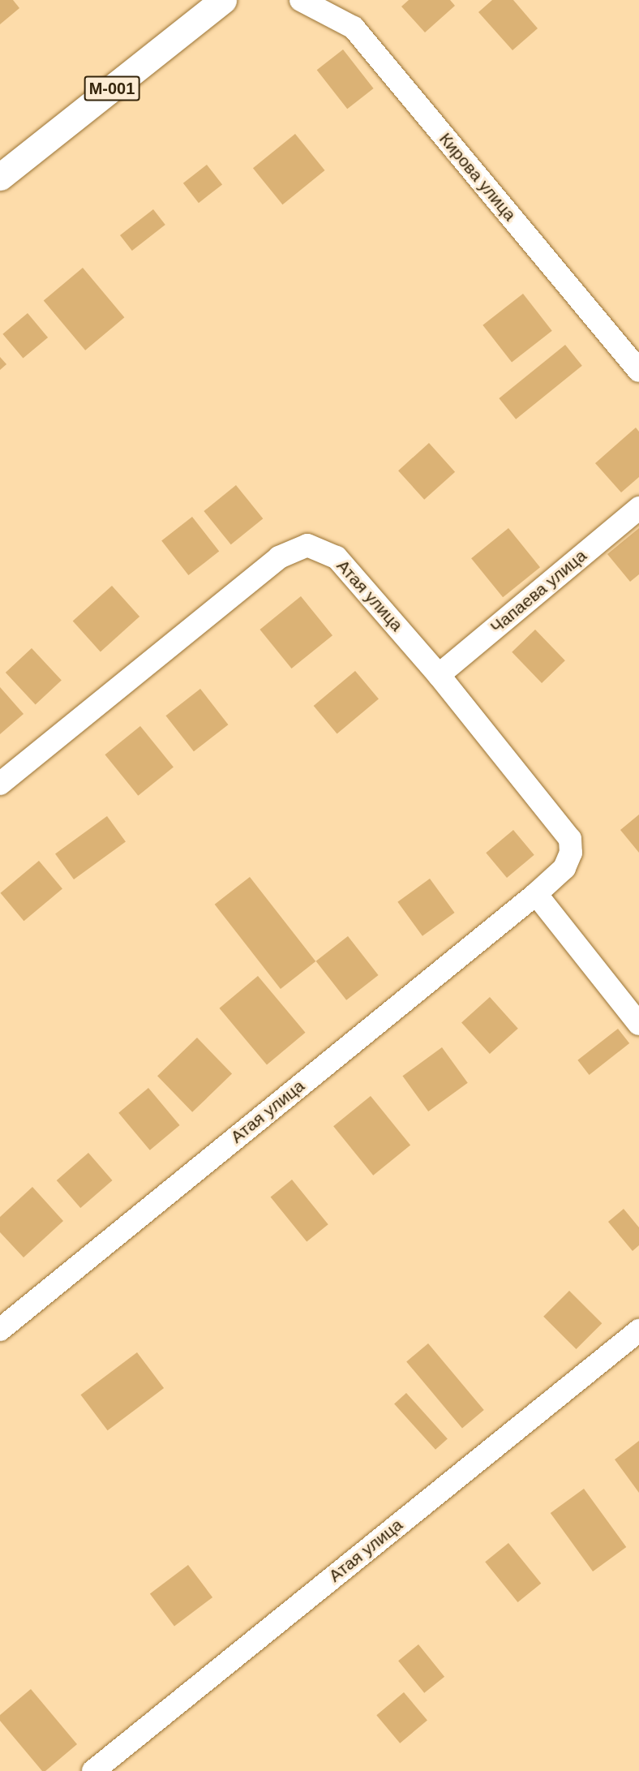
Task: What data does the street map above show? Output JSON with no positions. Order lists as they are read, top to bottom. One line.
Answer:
{"streets":{"main road":["М-001"],"street":["Кирова улица","Чапаева улица","Атая улица"]},"crossings":[["Чапаева улица","Атая улица"]]}
